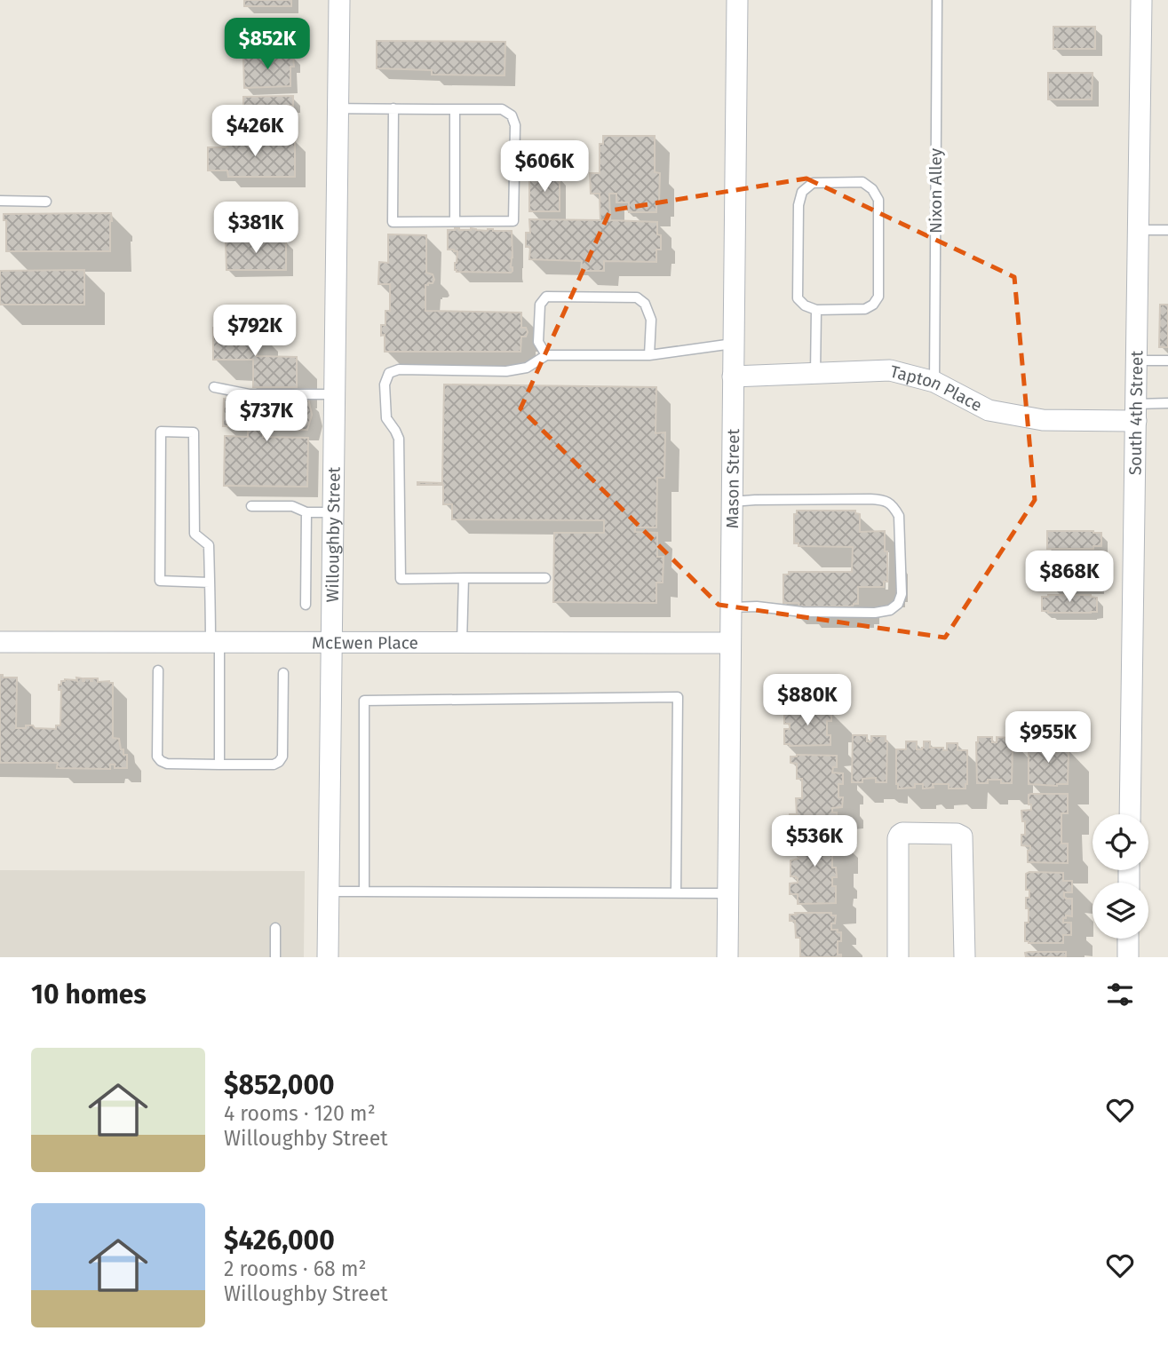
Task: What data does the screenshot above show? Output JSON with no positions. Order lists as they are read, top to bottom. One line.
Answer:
{"streets":{"street":["Tapton Place","South 4th Street","Mason Street","Willoughby Street","McEwen Place"],"lane":["Nixon Alley"]},"crossings":[["Nixon Alley","Tapton Place"],["Tapton Place","South 4th Street"],["Tapton Place","Mason Street"],["Mason Street","McEwen Place"],["Willoughby Street","McEwen Place"]],"page":{"price":["$852K","$426K","$606K","$381K","$792K","$737K","$868K","$880K","$955K","$536K"],"heading":"10 homes","list":[{"name":"$852,000","note":"4 rooms · 120 m² · Willoughby Street"},{"name":"$426,000","note":"2 rooms · 68 m² · Willoughby Street"}]}}
